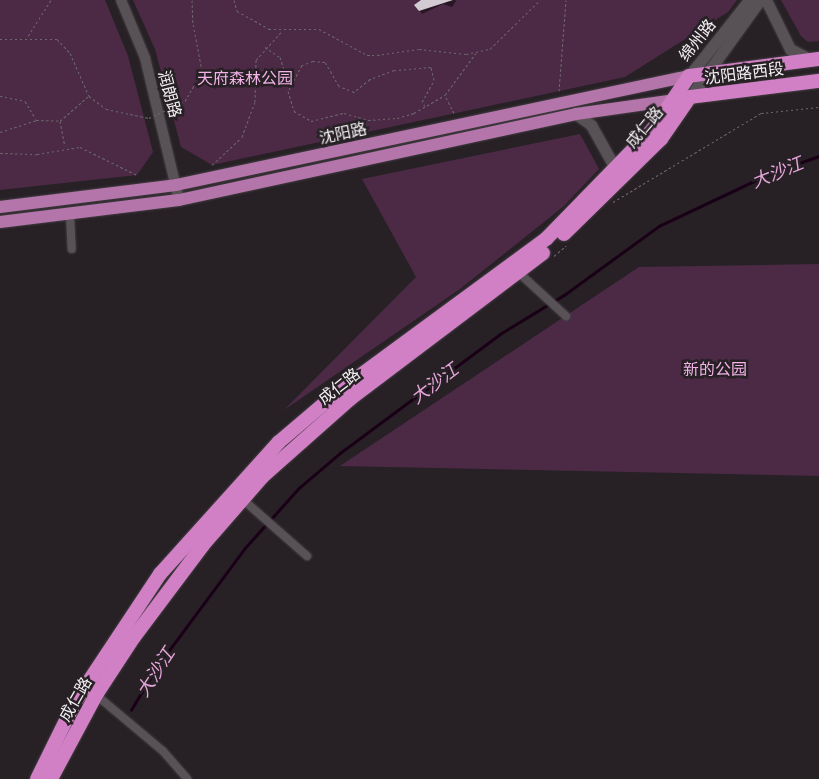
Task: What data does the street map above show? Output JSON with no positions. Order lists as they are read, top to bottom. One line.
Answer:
{"streets":{"highway":["沈阳路西段","成仁路"],"main road":["绵州路","沈阳路"],"street":["润朗路"]},"crossings":[["绵州路","沈阳路西段"],["绵州路","成仁路"],["绵州路","沈阳路"],["沈阳路西段","成仁路"],["沈阳路西段","沈阳路"],["润朗路","沈阳路"],["成仁路","沈阳路"]],"water":["大沙江"],"parks":["天府森林公园","新的公园"]}
